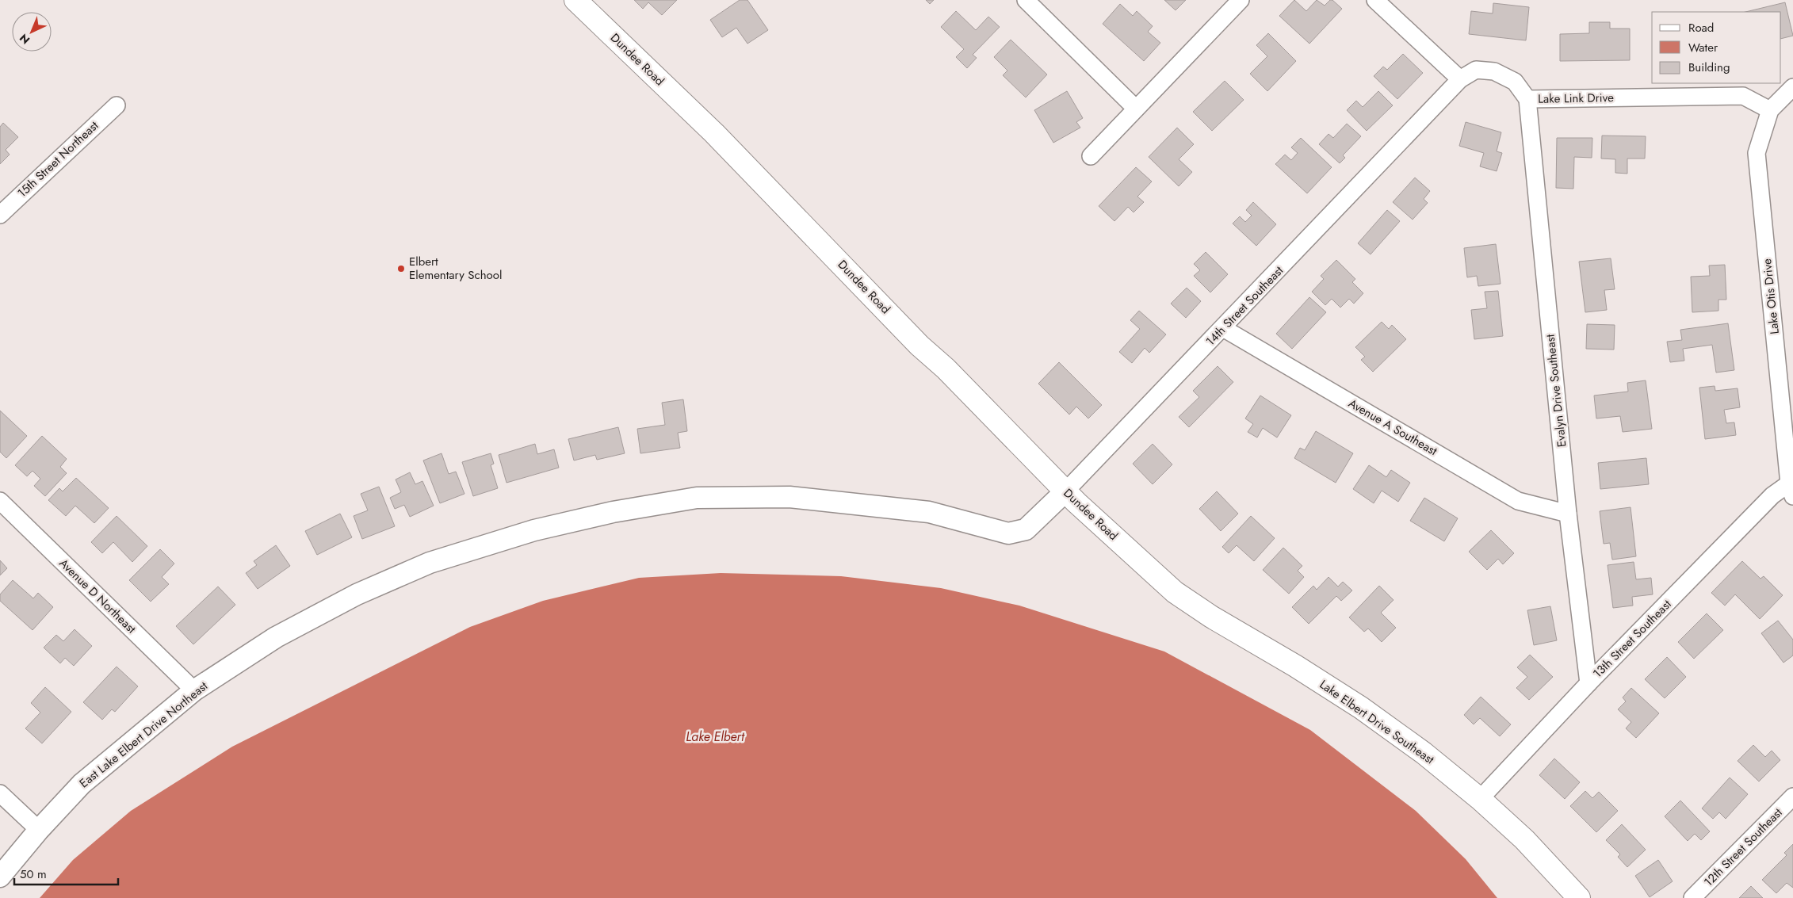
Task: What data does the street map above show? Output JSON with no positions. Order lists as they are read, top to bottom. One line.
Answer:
{"streets":{"main road":["Dundee Road","Lake Elbert Drive Southeast"],"street":["Lake Link Drive","15th Street Northeast","Lake Otis Drive","14th Street Southeast","Evalyn Drive Southeast","Avenue A Southeast","Avenue D Northeast","13th Street Southeast","East Lake Elbert Drive Northeast","12th Street Southeast"]},"crossings":[["Dundee Road","14th Street Southeast"],["Dundee Road","Lake Elbert Drive Southeast"],["Lake Link Drive","Lake Otis Drive"],["Lake Link Drive","14th Street Southeast"],["Lake Link Drive","Evalyn Drive Southeast"],["Lake Otis Drive","13th Street Southeast"],["14th Street Southeast","Avenue A Southeast"],["14th Street Southeast","East Lake Elbert Drive Northeast"],["Evalyn Drive Southeast","Avenue A Southeast"],["Evalyn Drive Southeast","13th Street Southeast"],["Avenue D Northeast","East Lake Elbert Drive Northeast"],["13th Street Southeast","Lake Elbert Drive Southeast"]],"water":["Lake Elbert"],"places":["Elbert Elementary School"],"legend":["Road","Water","Building"],"scale_bar":"50 m","north":"bottom left"}
